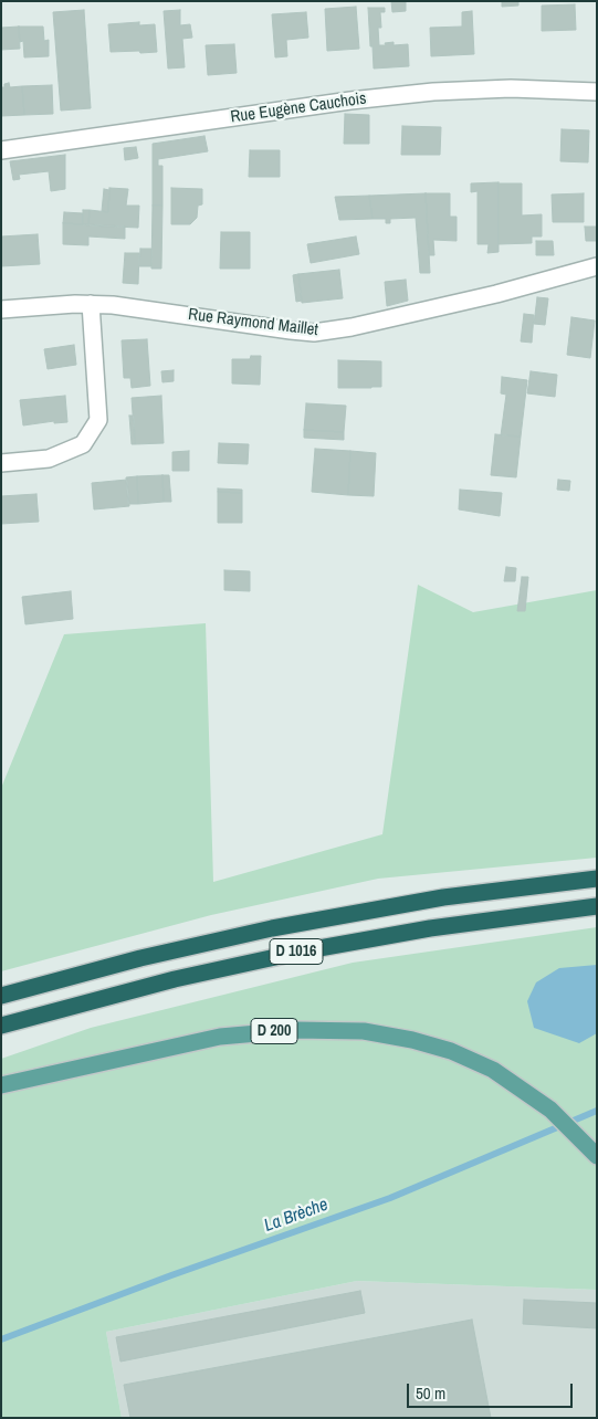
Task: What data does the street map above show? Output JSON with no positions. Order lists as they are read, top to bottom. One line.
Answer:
{"streets":{"highway":["D 1016"],"main road":["D 200"],"street":["Rue Eugène Cauchois","Rue Raymond Maillet"]},"water":["La Brèche"],"scale_bar":"50 m"}
